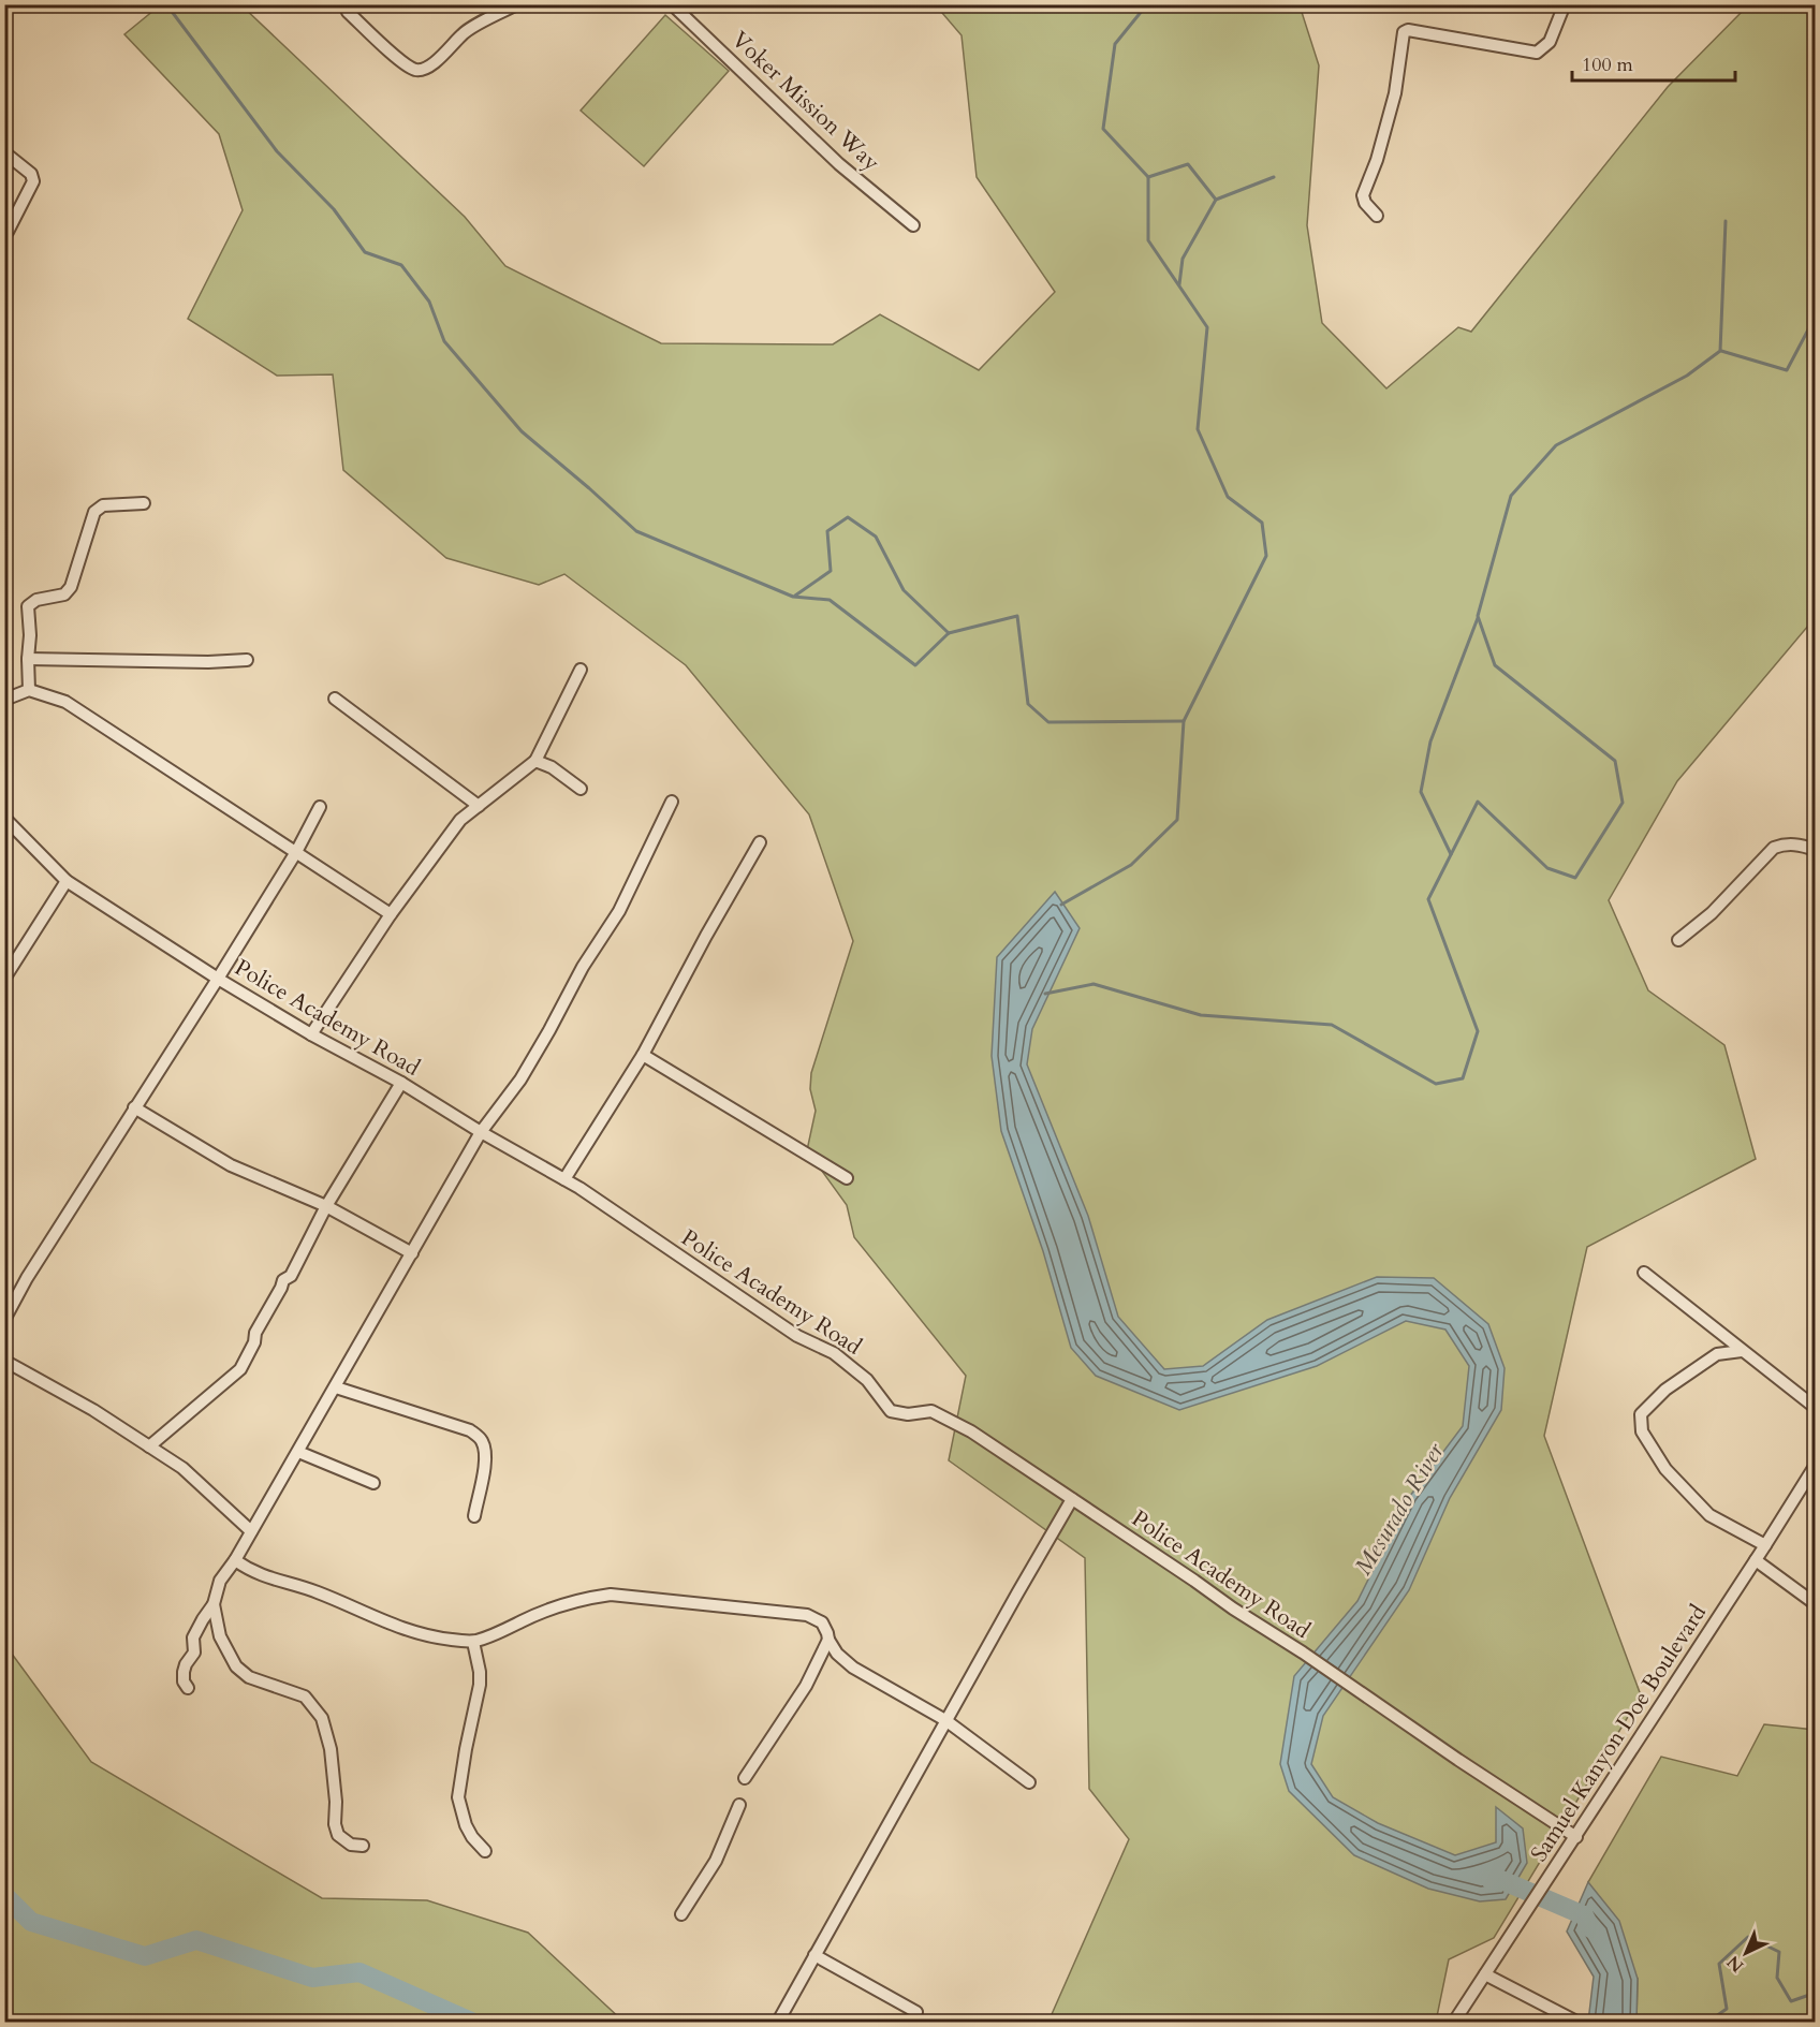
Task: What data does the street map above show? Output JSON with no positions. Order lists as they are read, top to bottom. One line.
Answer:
{"streets":{"street":["Voker Mission Way","Police Academy Road","Samuel Kanyon Doe Boulevard"]},"crossings":[["Police Academy Road","Samuel Kanyon Doe Boulevard"]],"water":["Mesurado River"],"scale_bar":"100 m","north":"bottom left"}
